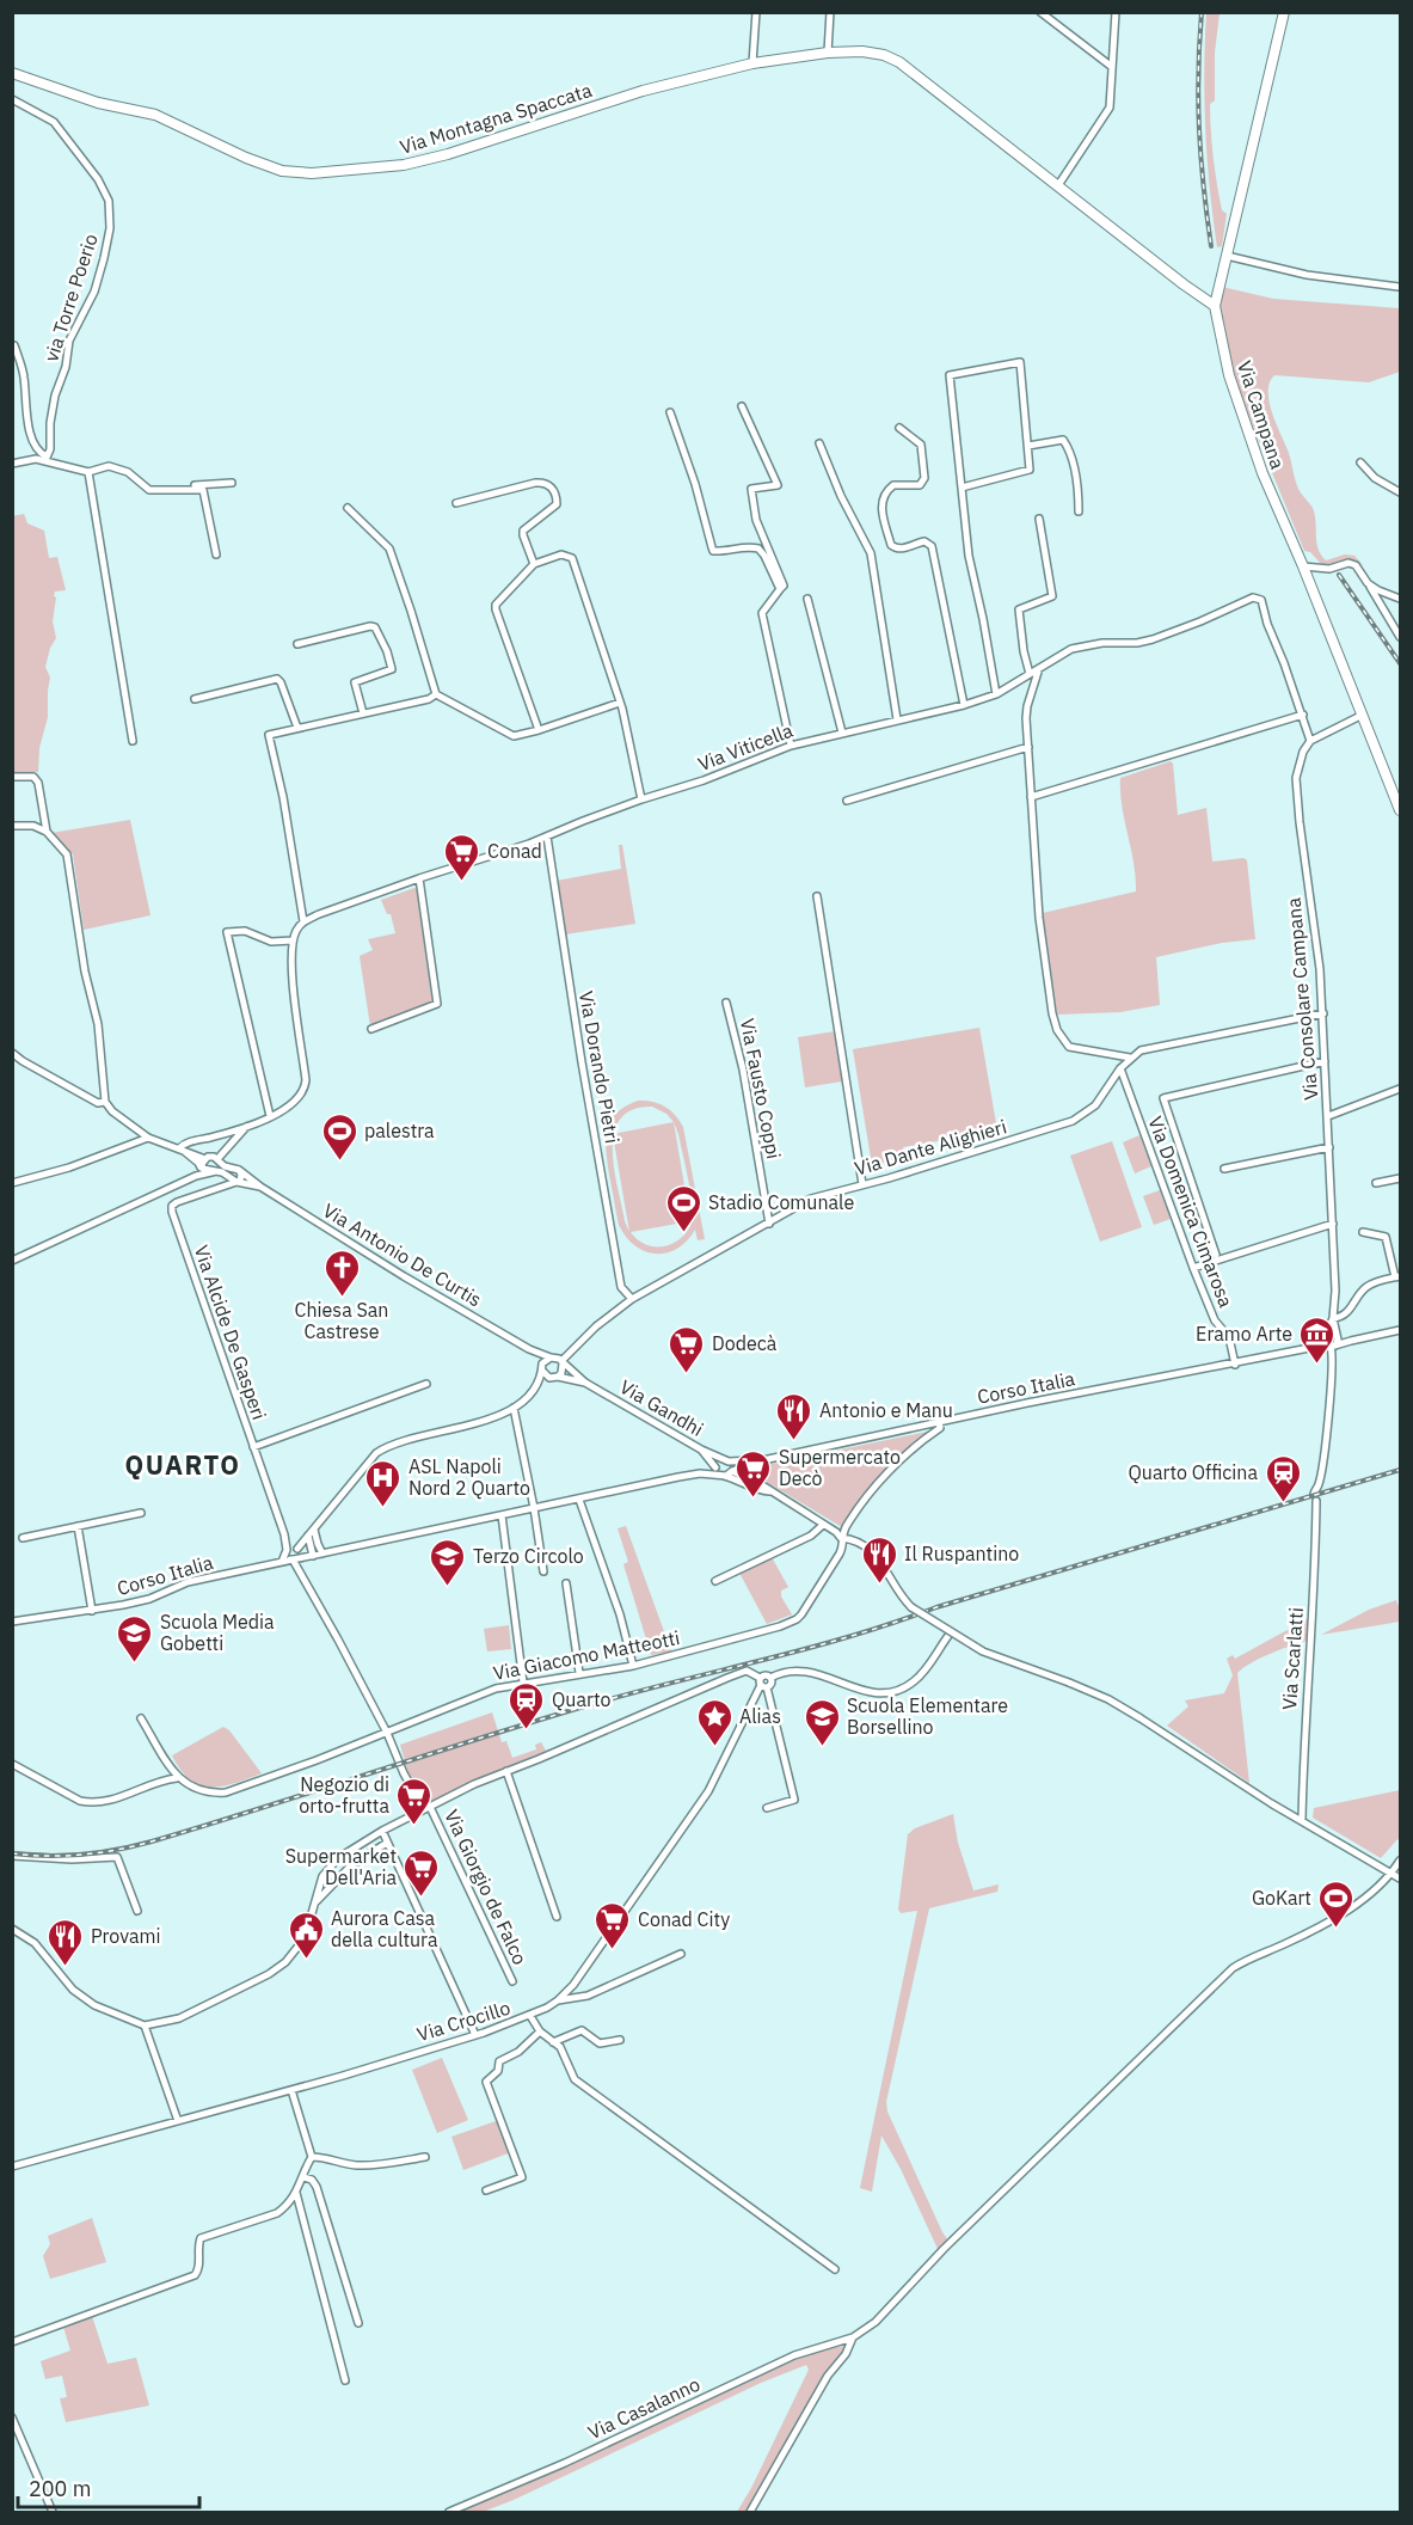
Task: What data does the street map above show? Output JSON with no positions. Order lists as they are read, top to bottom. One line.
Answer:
{"streets":{"main road":["Via Montagna Spaccata","Via Campana"],"street":["via Torre Poerio","Via Viticella","Via Consolare Campana","Via Dorando Pietri","Via Fausto Coppi","Via Dante Alighieri","Via Domenica Cimarosa","Via Antonio De Curtis","Via Alcide De Gasperi","Corso Italia","Via Gandhi","Via Giacomo Matteotti","Via Scarlatti","Via Giorgio de Falco","Via Crocillo","Via Casalanno"]},"crossings":[["Via Montagna Spaccata","Via Campana"],["Via Viticella","Via Consolare Campana"],["Via Viticella","Via Dorando Pietri"],["Via Consolare Campana","Via Dante Alighieri"],["Via Consolare Campana","Corso Italia"],["Via Dorando Pietri","Via Dante Alighieri"],["Via Fausto Coppi","Via Dante Alighieri"],["Via Dante Alighieri","Via Domenica Cimarosa"],["Via Dante Alighieri","Via Antonio De Curtis"],["Via Dante Alighieri","Via Gandhi"],["Via Domenica Cimarosa","Corso Italia"],["Via Antonio De Curtis","Via Alcide De Gasperi"],["Via Antonio De Curtis","Via Gandhi"],["Via Alcide De Gasperi","Corso Italia"],["Via Alcide De Gasperi","Via Giacomo Matteotti"],["Via Alcide De Gasperi","Via Giorgio de Falco"],["Corso Italia","Via Gandhi"],["Corso Italia","Via Giacomo Matteotti"],["Via Giorgio de Falco","Via Crocillo"]],"districts":["QUARTO"],"places":{"supermarket":["Conad","Dodecà","Supermercato Decò","Negozio di orto-frutta","Supermarket Dell'Aria","Conad City"],"sports":["palestra","Stadio Comunale","GoKart"],"church":["Chiesa San Castrese"],"museum":["Eramo Arte"],"restaurant":["Antonio e Manu","Il Ruspantino","Provami"],"station":["Quarto Officina","Quarto"],"hospital":["ASL Napoli Nord 2 Quarto"],"school or university":["Terzo Circolo","Scuola Media Gobetti","Scuola Elementare Borsellino"],"place":["Alias"],"public building":["Aurora Casa della cultura"]},"scale_bar":"200 m"}
